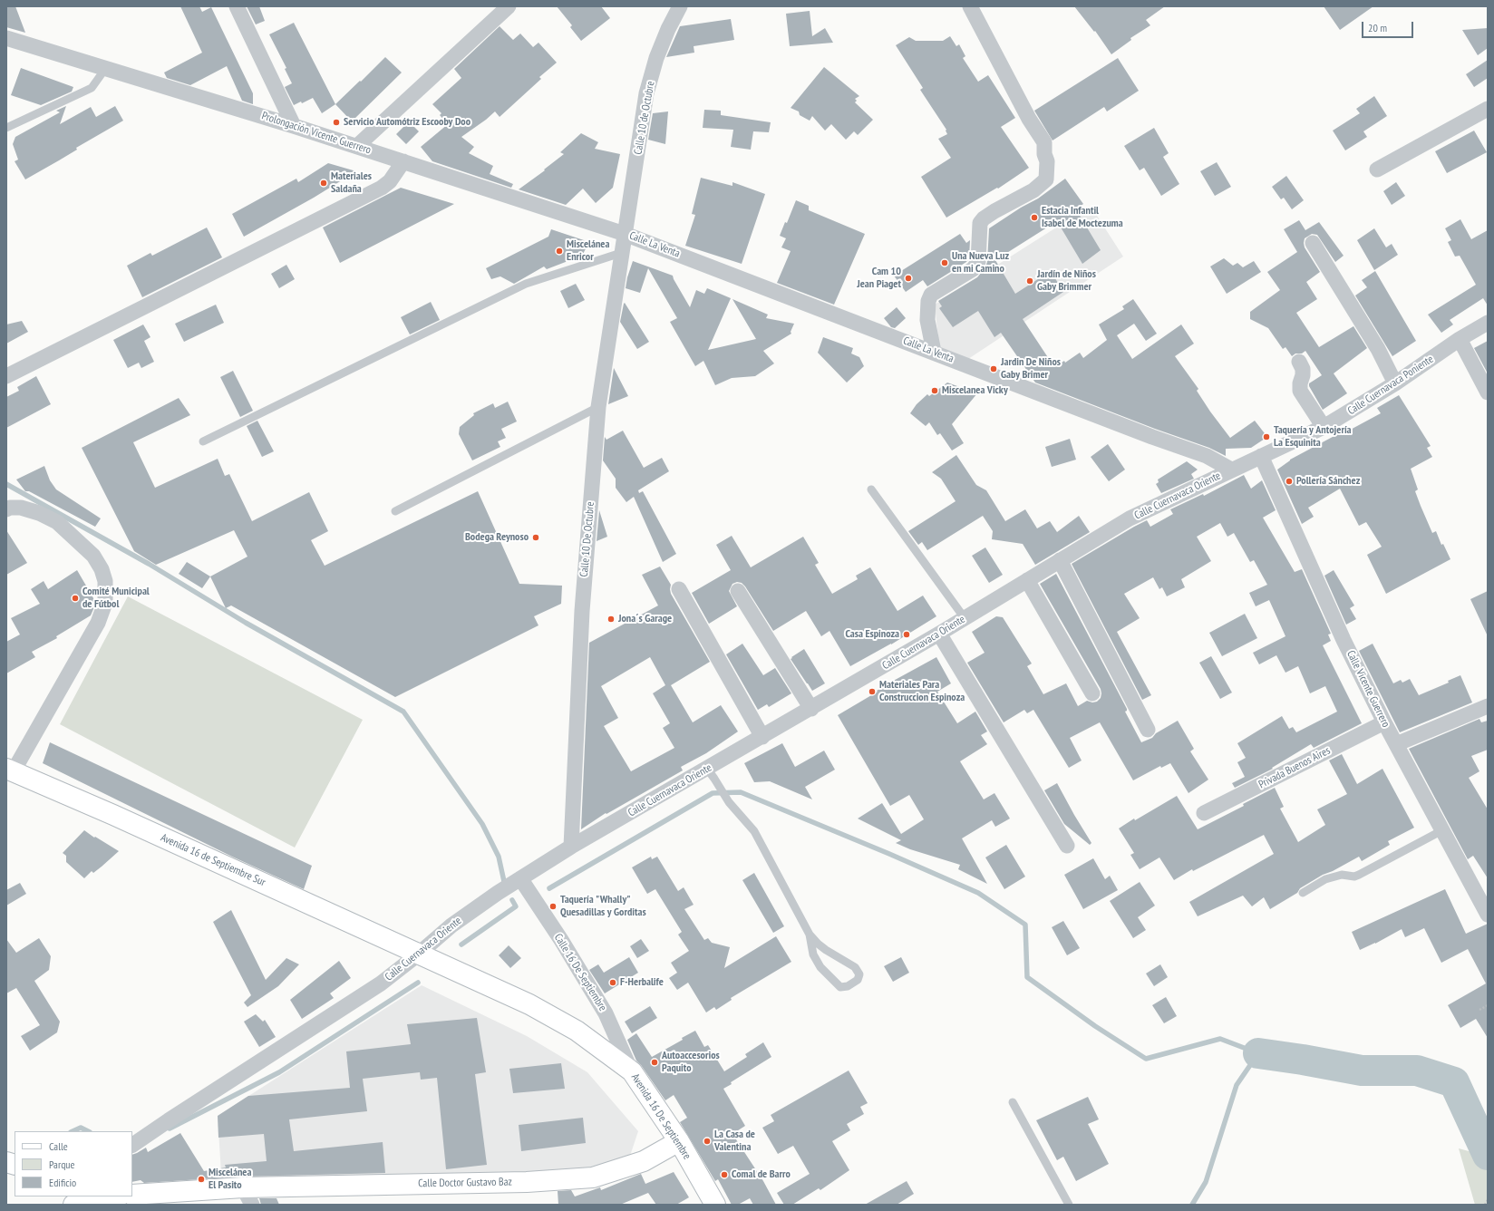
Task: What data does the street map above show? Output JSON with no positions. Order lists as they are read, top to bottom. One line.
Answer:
{"streets":{"main road":["Avenida 16 de Septiembre Sur","Avenida 16 De Septiembre","Calle Doctor Gustavo Baz"],"street":["Calle 10 de Octubre","Prolongación Vicente Guerrero","Calle La Venta","Calle Cuernavaca Poniente","Calle Cuernavaca Oriente","Calle 10 De Octubre","Calle Vicente Guerrero","Privada Buenos Aires","Calle 16 De Septiembre"]},"crossings":[["Calle 10 de Octubre","Prolongación Vicente Guerrero"],["Calle 10 de Octubre","Calle La Venta"],["Calle 10 de Octubre","Calle 10 De Octubre"],["Prolongación Vicente Guerrero","Calle La Venta"],["Prolongación Vicente Guerrero","Calle 10 De Octubre"],["Calle La Venta","Calle Cuernavaca Poniente"],["Calle La Venta","Calle Cuernavaca Oriente"],["Calle La Venta","Calle 10 De Octubre"],["Calle Cuernavaca Poniente","Calle Cuernavaca Oriente"],["Calle Cuernavaca Poniente","Calle Vicente Guerrero"],["Calle Cuernavaca Oriente","Calle 10 De Octubre"],["Calle Cuernavaca Oriente","Avenida 16 de Septiembre Sur"],["Calle Cuernavaca Oriente","Calle 16 De Septiembre"],["Calle Cuernavaca Oriente","Avenida 16 De Septiembre"],["Calle Vicente Guerrero","Privada Buenos Aires"],["Avenida 16 de Septiembre Sur","Avenida 16 De Septiembre"],["Calle 16 De Septiembre","Avenida 16 De Septiembre"],["Avenida 16 De Septiembre","Calle Doctor Gustavo Baz"]],"places":["Servicio Automótriz Escooby Doo","Materiales Saldaña","Estacia Infantil Isabel de Moctezuma","Miscelánea Enricor","Una Nueva Luz en mi Camino","Cam 10 Jean Piaget","Jardín de Niños Gaby Brimmer","Jardin De Niños Gaby Brimer","Miscelanea Vicky","Taquería y Antojería La Esquinita","Pollería Sánchez","Bodega Reynoso","Comité Municipal de Fútbol","Jona´s Garage","Casa Espinoza","Materiales Para Construccion Espinoza","Taquería \"Whally\" Quesadillas y Gorditas","F-Herbalife","Autoaccesorios Paquito","La Casa de Valentina","Comal de Barro","Miscelánea El Pasito"],"legend":["Calle","Parque","Edificio"],"scale_bar":"20 m"}
